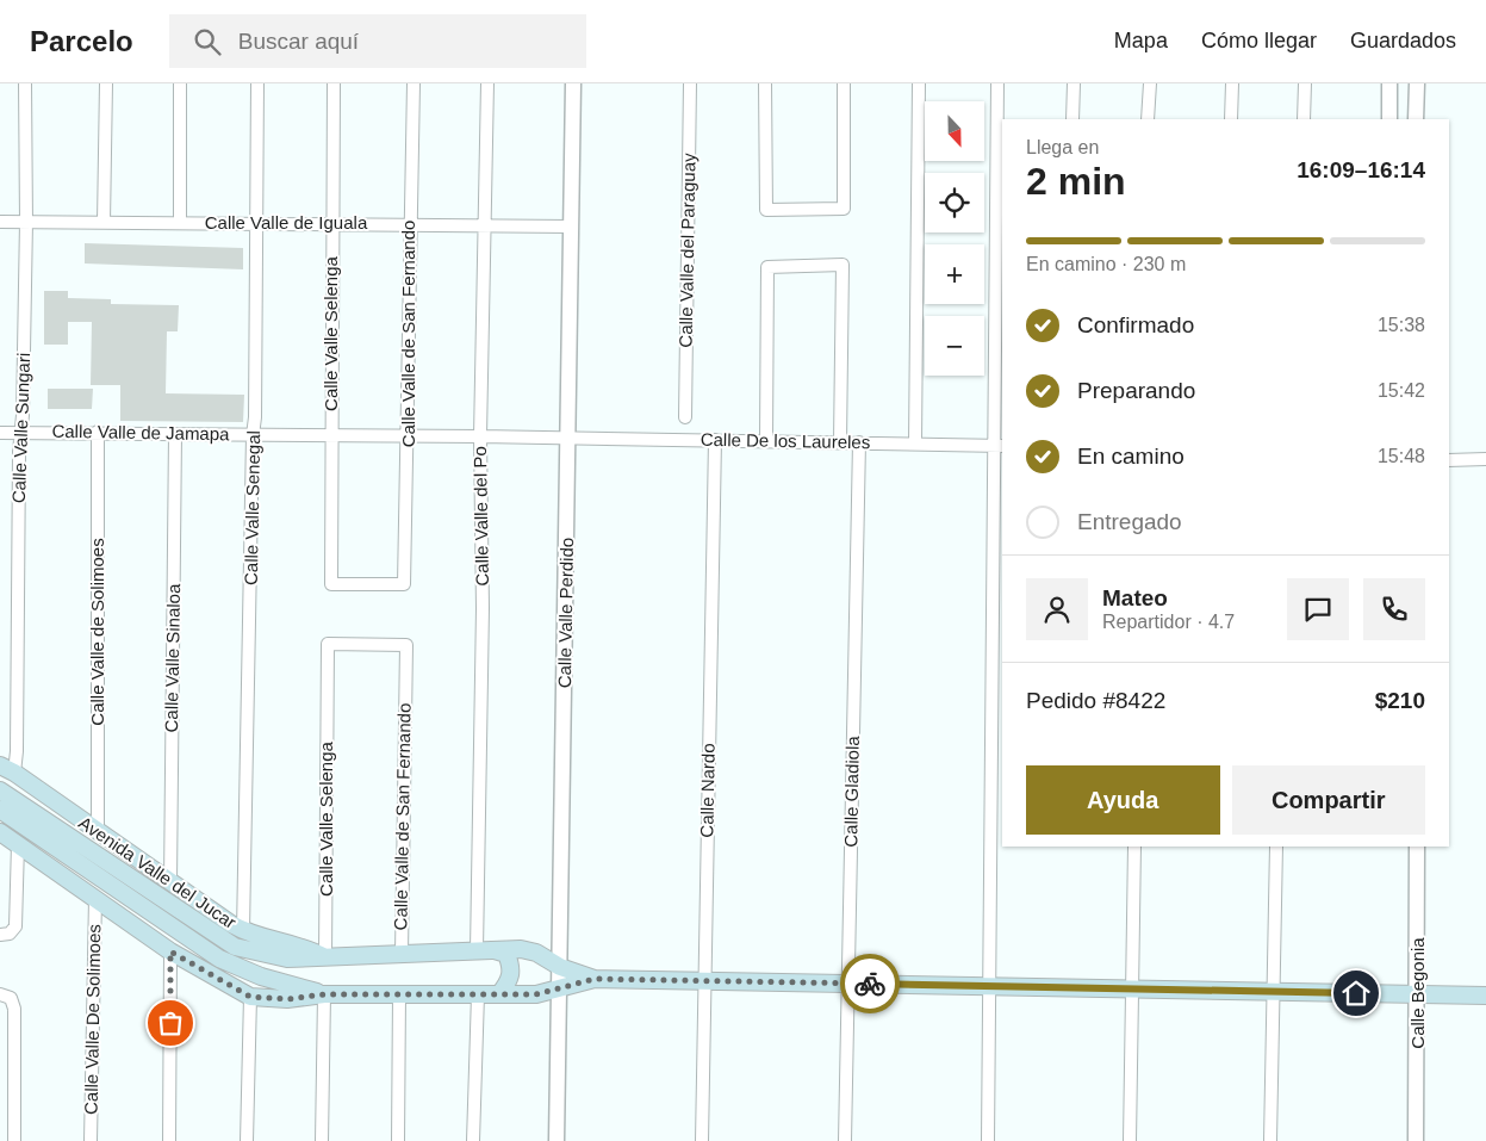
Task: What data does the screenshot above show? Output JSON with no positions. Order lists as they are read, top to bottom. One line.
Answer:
{"streets":{"main road":["Avenida Valle del Jucar"],"street":["Calle Valle de Iguala","Calle Valle del Paraguay","Calle Valle Selenga","Calle Valle de San Fernando","Calle Valle Sungari","Calle Valle de Jamapa","Calle De los Laureles","Calle Valle Senegal","Calle Valle del Po","Calle Valle Perdido","Calle Valle de Solimoes","Calle Valle Sinaloa","Calle Nardo","Calle Gladiola","Calle Begonia","Calle Valle De Solimoes"]},"crossings":[["Calle Valle de Iguala","Calle Valle Selenga"],["Calle Valle de Iguala","Calle Valle de San Fernando"],["Calle Valle de Iguala","Calle Valle Sungari"],["Calle Valle de Iguala","Calle Valle Senegal"],["Calle Valle de Iguala","Calle Valle del Po"],["Calle Valle de Iguala","Calle Valle Perdido"],["Calle Valle Selenga","Calle Valle de San Fernando"],["Calle Valle Selenga","Calle Valle de Jamapa"],["Calle Valle Selenga","Avenida Valle del Jucar"],["Calle Valle de San Fernando","Calle Valle de Jamapa"],["Calle Valle de San Fernando","Avenida Valle del Jucar"],["Calle Valle Sungari","Calle Valle de Jamapa"],["Calle Valle Sungari","Avenida Valle del Jucar"],["Calle Valle de Jamapa","Calle De los Laureles"],["Calle Valle de Jamapa","Calle Valle Senegal"],["Calle Valle de Jamapa","Calle Valle del Po"],["Calle Valle de Jamapa","Calle Valle Perdido"],["Calle Valle de Jamapa","Calle Valle de Solimoes"],["Calle Valle de Jamapa","Calle Valle Sinaloa"],["Calle De los Laureles","Calle Valle Perdido"],["Calle De los Laureles","Calle Nardo"],["Calle De los Laureles","Calle Gladiola"],["Calle Valle Senegal","Avenida Valle del Jucar"],["Calle Valle del Po","Avenida Valle del Jucar"],["Calle Valle Perdido","Avenida Valle del Jucar"],["Calle Valle de Solimoes","Avenida Valle del Jucar"],["Calle Valle Sinaloa","Avenida Valle del Jucar"],["Avenida Valle del Jucar","Calle Valle De Solimoes"]],"north":"bottom","page":{"header":"Parcelo","search":"Buscar aquí","nav":["Mapa","Cómo llegar","Guardados"],"map_buttons":["+","−"],"heading":["2 min","Llega en","16:09–16:14"],"panel":["Mateo","Repartidor · 4.7","Pedido #8422","$210"],"bar":"En camino · 230 m","list":[["Confirmado","15:38"],["Preparando","15:42"],["En camino","15:48"],"Entregado"],"buttons":["Ayuda","Compartir"]}}
